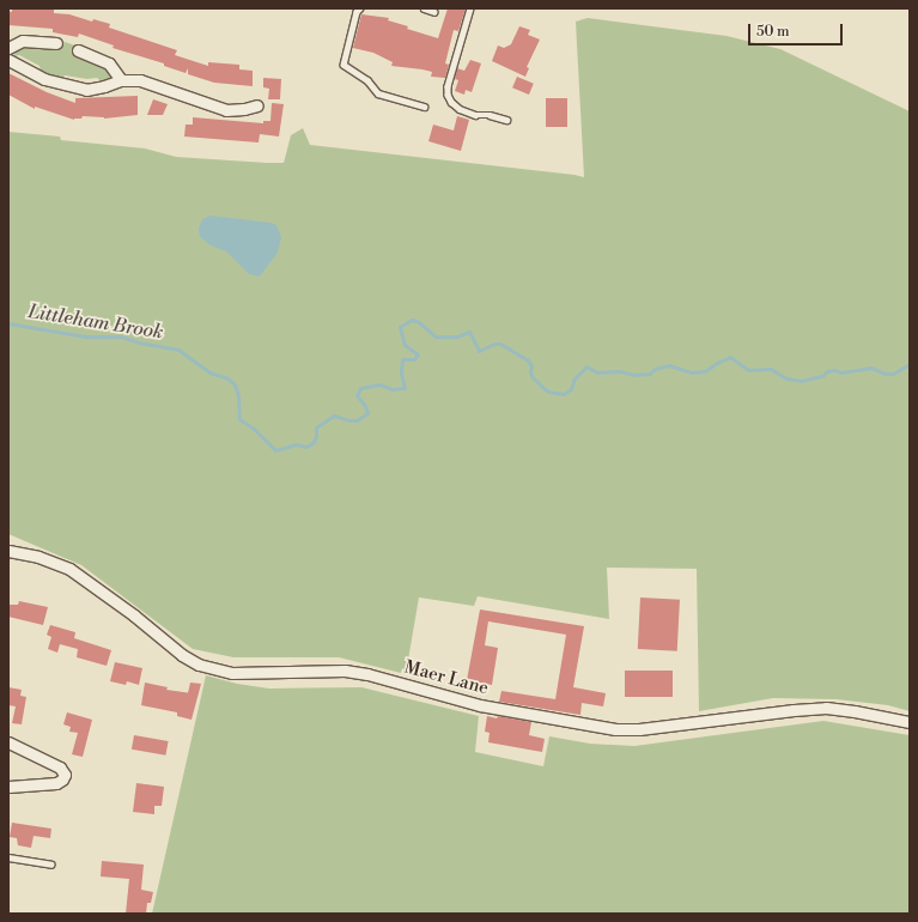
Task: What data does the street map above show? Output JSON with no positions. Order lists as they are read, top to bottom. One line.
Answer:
{"streets":{"street":["Maer Lane"]},"water":["Littleham Brook"],"scale_bar":"50 m"}
